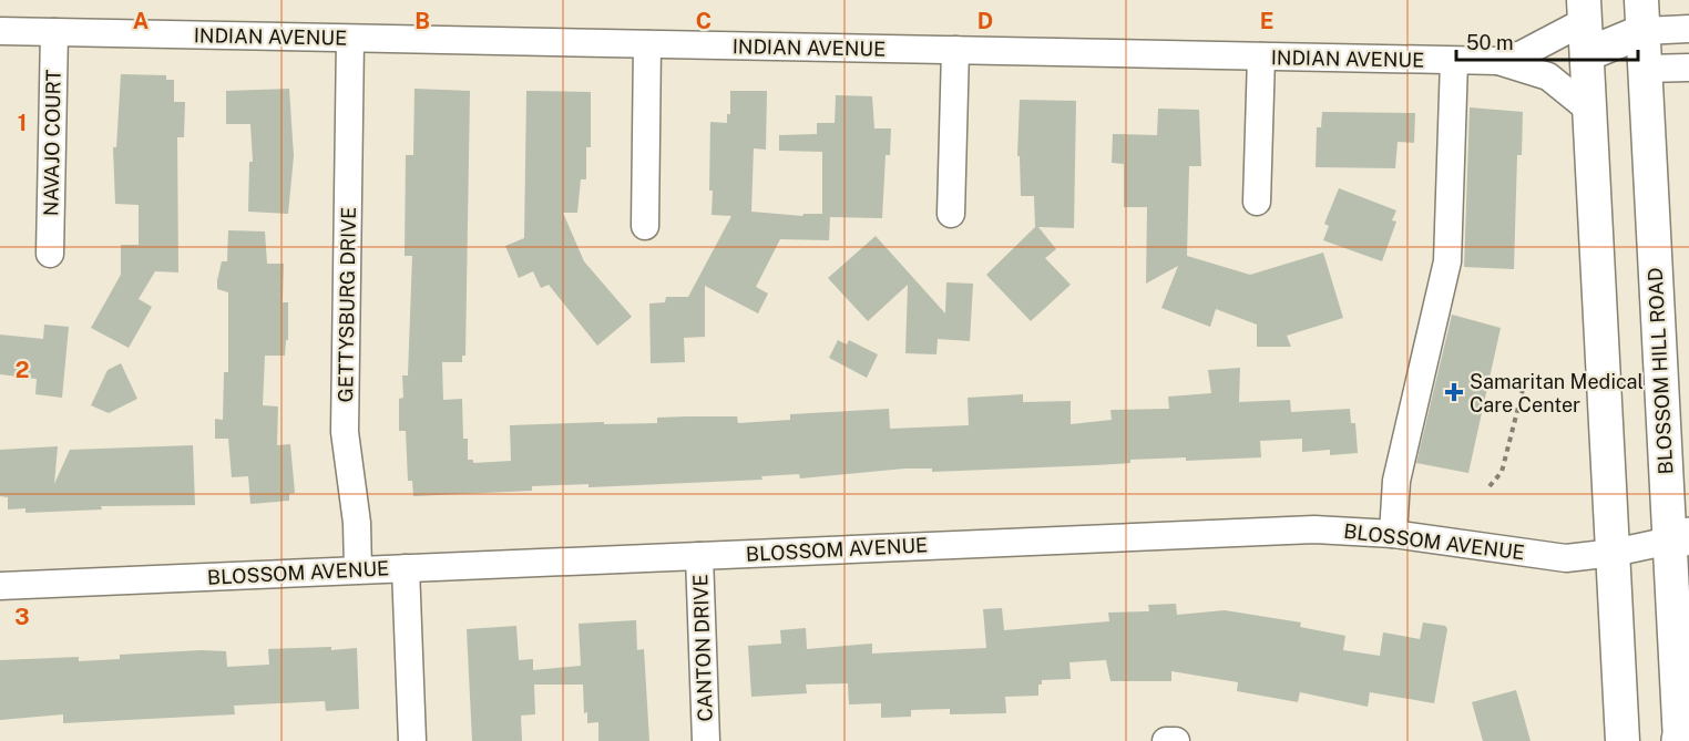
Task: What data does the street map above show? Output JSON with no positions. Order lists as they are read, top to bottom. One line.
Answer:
{"streets":{"main road":["BLOSSOM HILL ROAD"],"street":["INDIAN AVENUE","NAVAJO COURT","GETTYSBURG DRIVE","BLOSSOM AVENUE","CANTON DRIVE"]},"crossings":[["INDIAN AVENUE","NAVAJO COURT"],["INDIAN AVENUE","GETTYSBURG DRIVE"],["GETTYSBURG DRIVE","BLOSSOM AVENUE"],["BLOSSOM HILL ROAD","BLOSSOM AVENUE"],["BLOSSOM AVENUE","CANTON DRIVE"]],"places":{"health":["Samaritan Medical Care Center"]},"scale_bar":"50 m","grid":{"columns":["A","B","C","D","E"],"rows":["1","2","3"]}}
